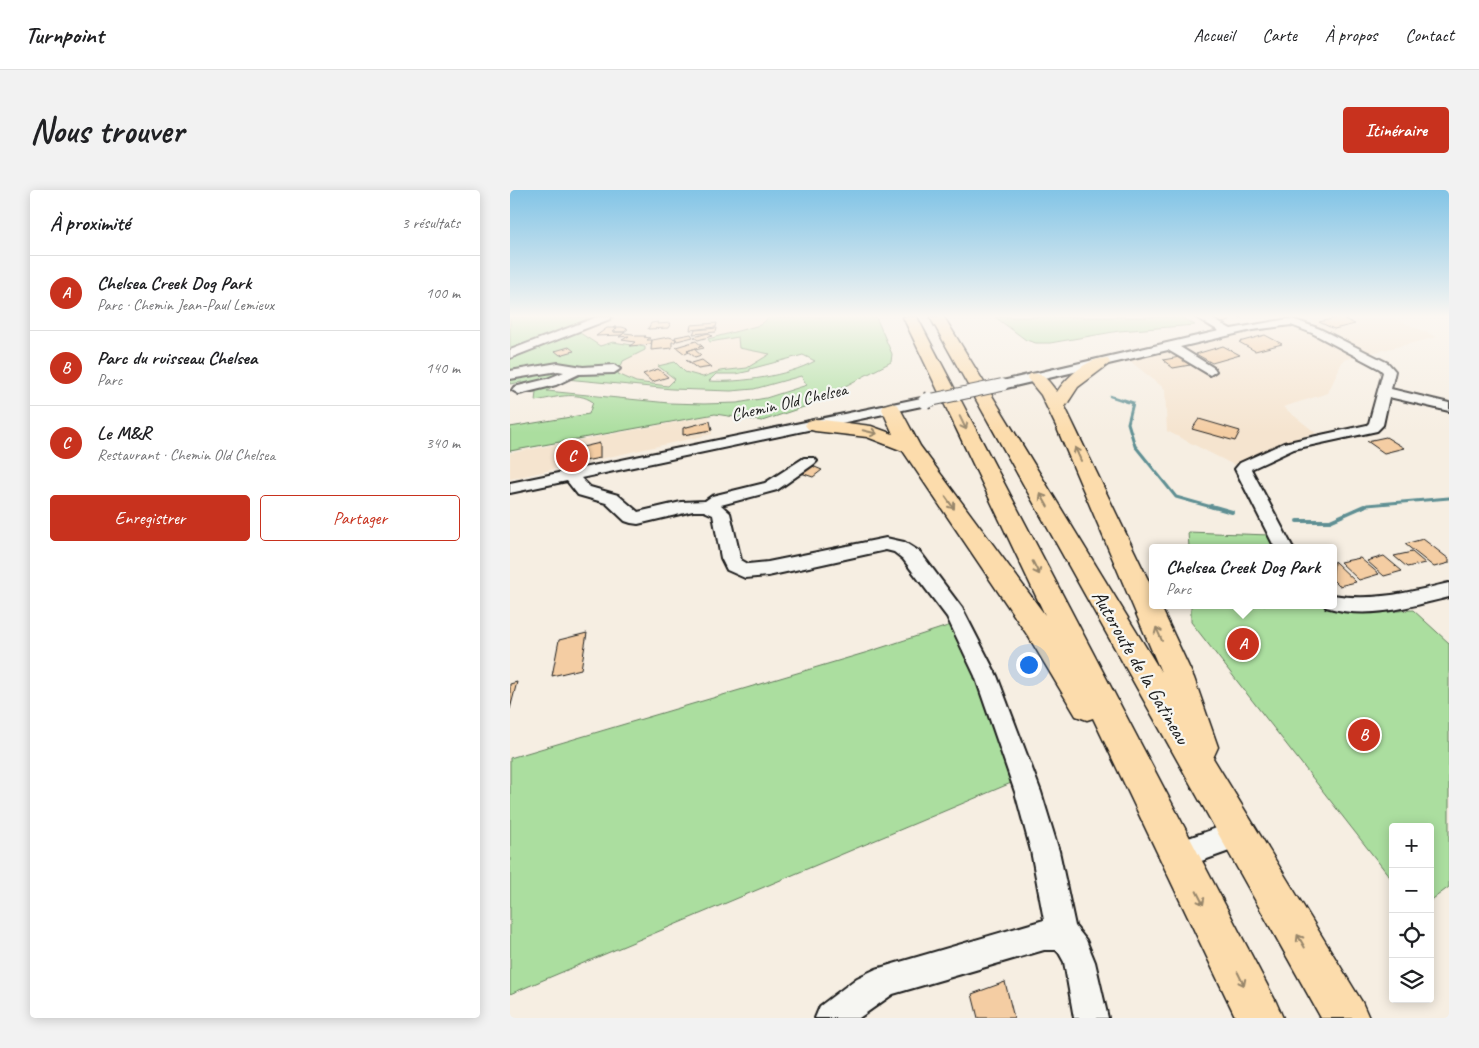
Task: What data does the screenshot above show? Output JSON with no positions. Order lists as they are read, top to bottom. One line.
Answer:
{"streets":{"highway":["Autoroute de la Gatineau"],"street":["Chemin Old Chelsea"]},"page":{"header":"Turnpoint","nav":["Accueil","Carte","À propos","Contact"],"buttons":["Itinéraire",["Enregistrer","Partager"]],"title":"Nous trouver","heading":["À proximité","3 résultats"],"list":[{"mark":"A","name":"Chelsea Creek Dog Park","note":"Parc · Chemin Jean-Paul Lemieux","value":"100 m"},{"mark":"B","name":"Parc du ruisseau Chelsea","note":"Parc","value":"140 m"},{"mark":"C","name":"Le M&R","note":"Restaurant · Chemin Old Chelsea","value":"340 m"}],"pins":["C","A","B"],"popup":["Chelsea Creek Dog Park","Parc"],"map_buttons":["+","−"]}}
